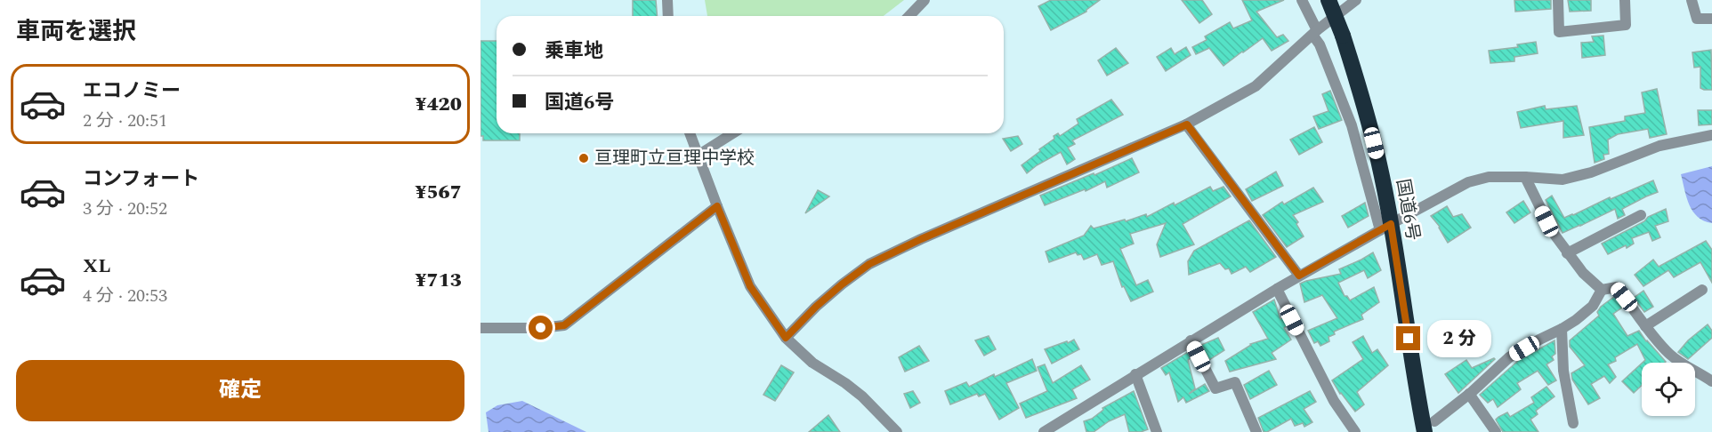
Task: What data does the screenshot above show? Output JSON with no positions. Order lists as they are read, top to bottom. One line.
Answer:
{"streets":{"highway":["国道6号"]},"places":["亘理町立亘理中学校"],"page":{"heading":"車両を選択","banner":["乗車地","国道6号"],"list":[{"name":"エコノミー","note":"2 分 · 20:51","value":"¥420"},{"name":"コンフォート","note":"3 分 · 20:52","value":"¥567"},{"name":"XL","note":"4 分 · 20:53","value":"¥713"}],"bubble":"2 分","buttons":"確定"}}
